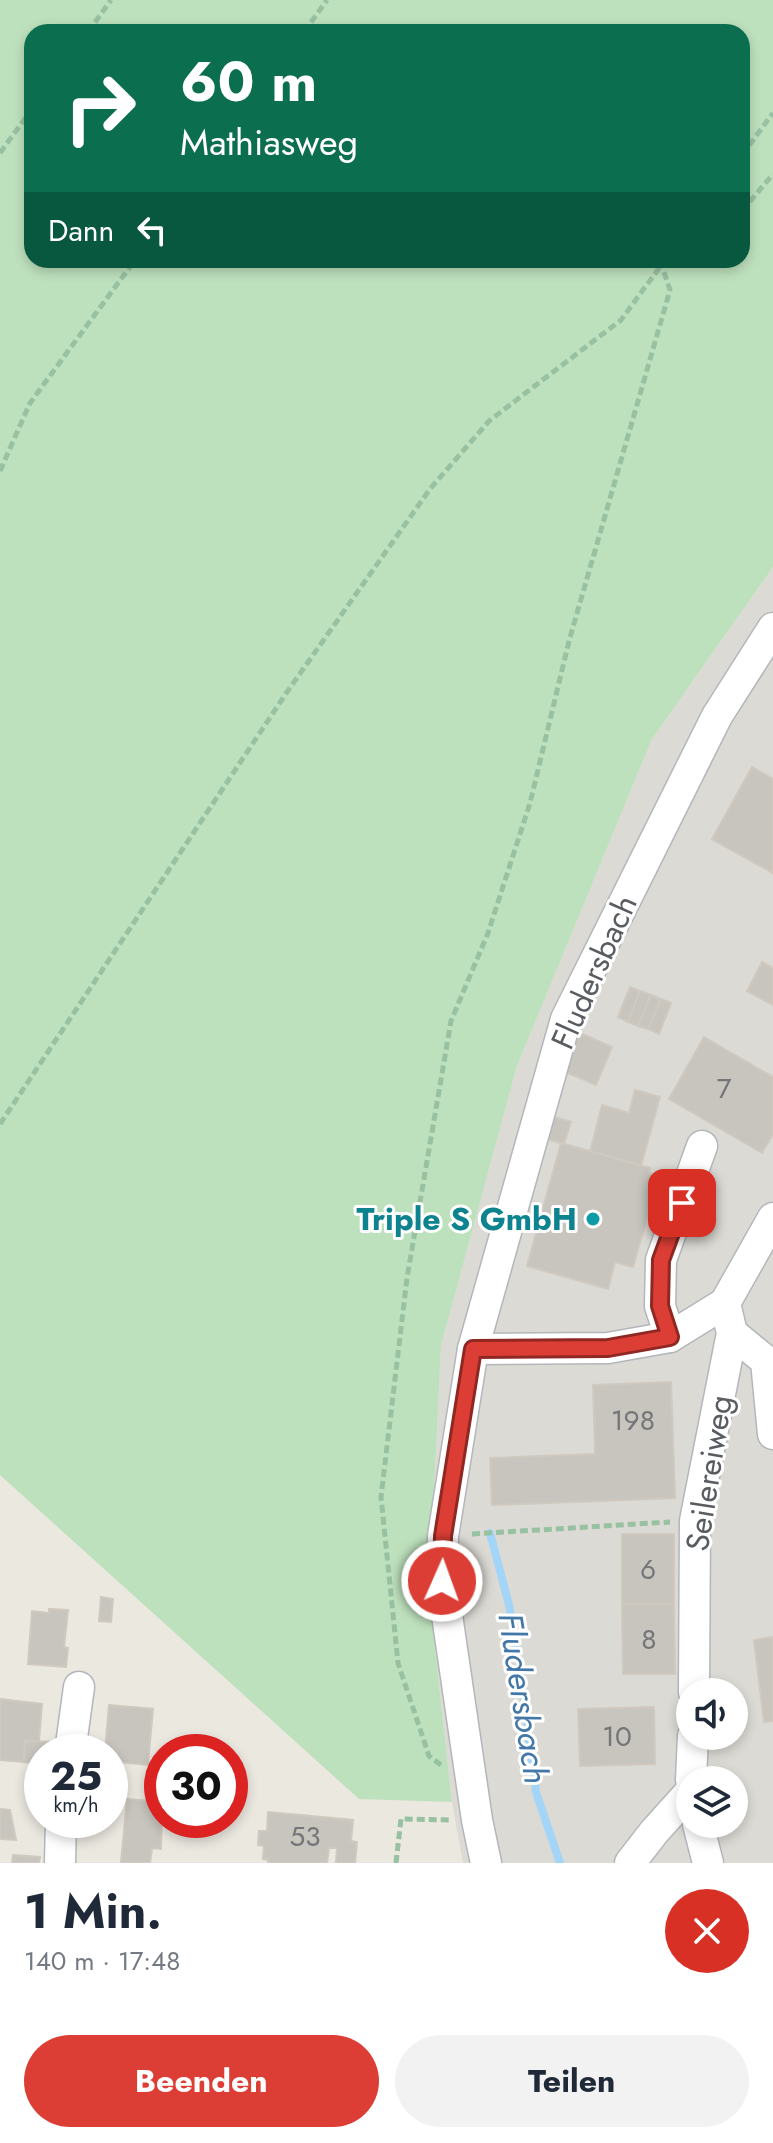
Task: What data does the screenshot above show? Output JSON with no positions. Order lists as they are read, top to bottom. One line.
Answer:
{"streets":{"street":["Fludersbach","Seilereiweg"]},"water":["Fludersbach"],"places":["Triple S GmbH"],"house_numbers":["7","198","6","8","10","53"],"page":{"turn":["60 m","Mathiasweg"],"then":"Dann","speed":"25 km/h","limit":"30","heading":["1 Min.","140 m · 17:48"],"buttons":["Beenden","Teilen"]}}
